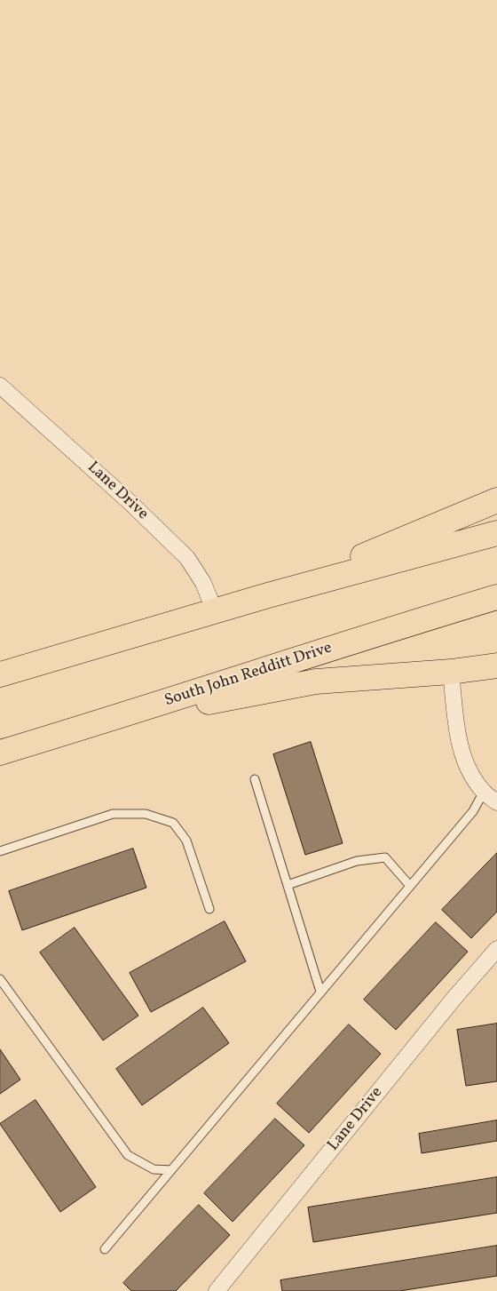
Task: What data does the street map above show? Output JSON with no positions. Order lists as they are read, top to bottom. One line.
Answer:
{"streets":{"highway":["South John Redditt Drive"],"street":["Lane Drive"]}}
